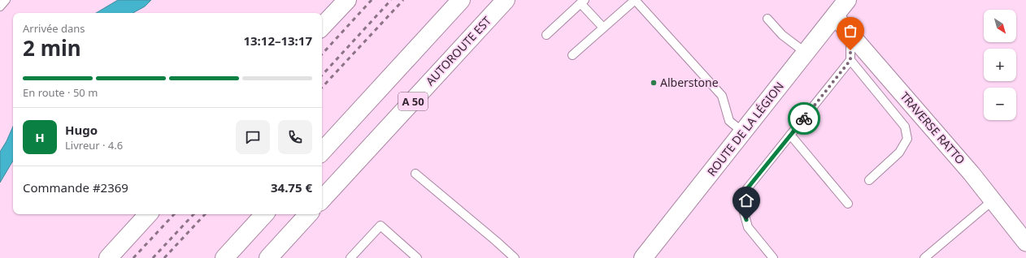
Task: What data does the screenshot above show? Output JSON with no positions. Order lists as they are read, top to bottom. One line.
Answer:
{"streets":{"main road":["AUTOROUTE EST","A 50","ROUTE DE LA LÉGION"],"street":["TRAVERSE RATTO"]},"crossings":[["TRAVERSE RATTO","ROUTE DE LA LÉGION"]],"places":["Alberstone"],"north":"bottom right","page":{"map_buttons":["+","−"],"heading":["2 min","Arrivée dans","13:12–13:17"],"panel":["Hugo","Livreur · 4.6","Commande #2369","34.75 €"],"bar":"En route · 50 m","round":"H"}}
